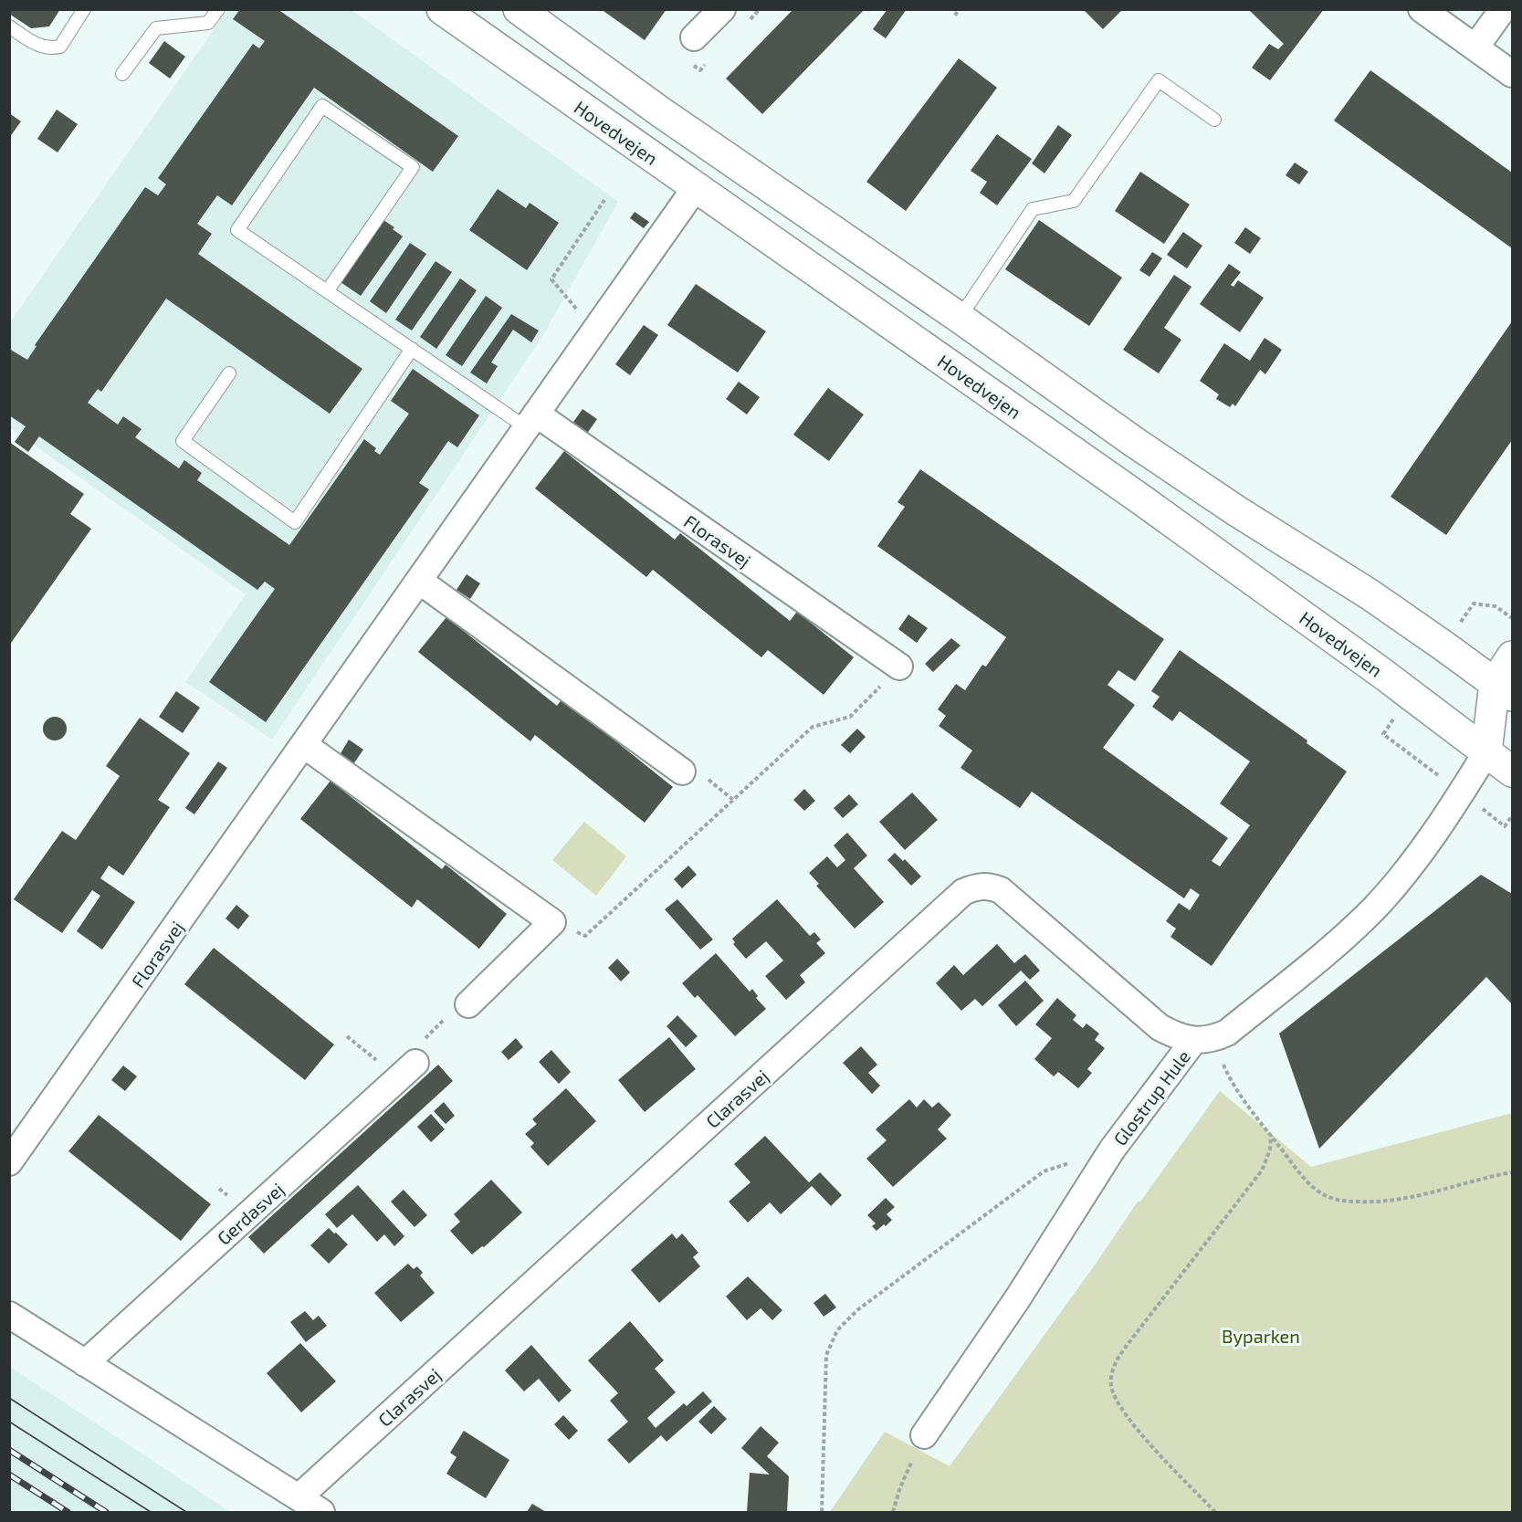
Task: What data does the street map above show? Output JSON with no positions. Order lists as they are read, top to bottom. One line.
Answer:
{"streets":{"main road":["Hovedvejen"],"street":["Florasvej","Glostrup Hule","Clarasvej","Gerdasvej"]},"crossings":[["Hovedvejen","Florasvej"],["Hovedvejen","Glostrup Hule"],["Glostrup Hule","Clarasvej"]],"parks":["Byparken"]}
